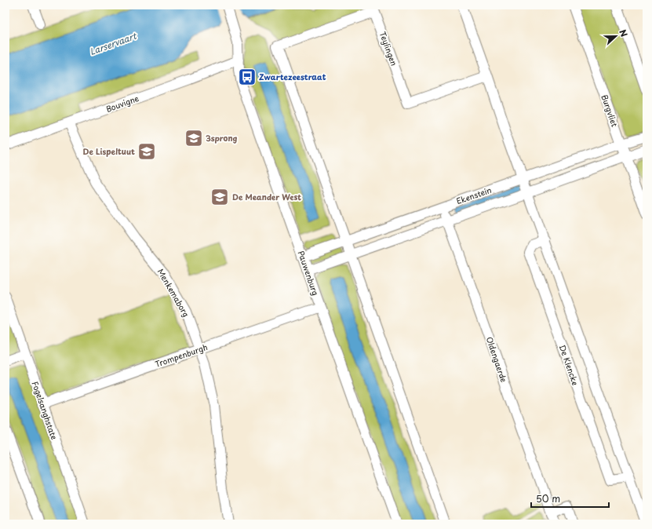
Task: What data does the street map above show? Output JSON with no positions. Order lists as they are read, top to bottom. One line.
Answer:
{"streets":{"street":["Teylingen","Bouvigne","Burgvliet","Ekenstein","Pauwenburg","Menkemaborg","Trompenburgh","Oldengaerde","De Klencke","Fogelsanghstate"]},"crossings":[["Teylingen","Ekenstein"],["Bouvigne","Pauwenburg"],["Bouvigne","Menkemaborg"],["Burgvliet","Ekenstein"],["Ekenstein","Pauwenburg"],["Ekenstein","Oldengaerde"],["Pauwenburg","Trompenburgh"],["Menkemaborg","Trompenburgh"],["Trompenburgh","Fogelsanghstate"]],"water":["Larservaart"],"places":{"bus stop":["Zwartezeestraat"],"school or university":["3sprong","De Lispeltuut","De Meander West"]},"scale_bar":"50 m","north":"right"}
